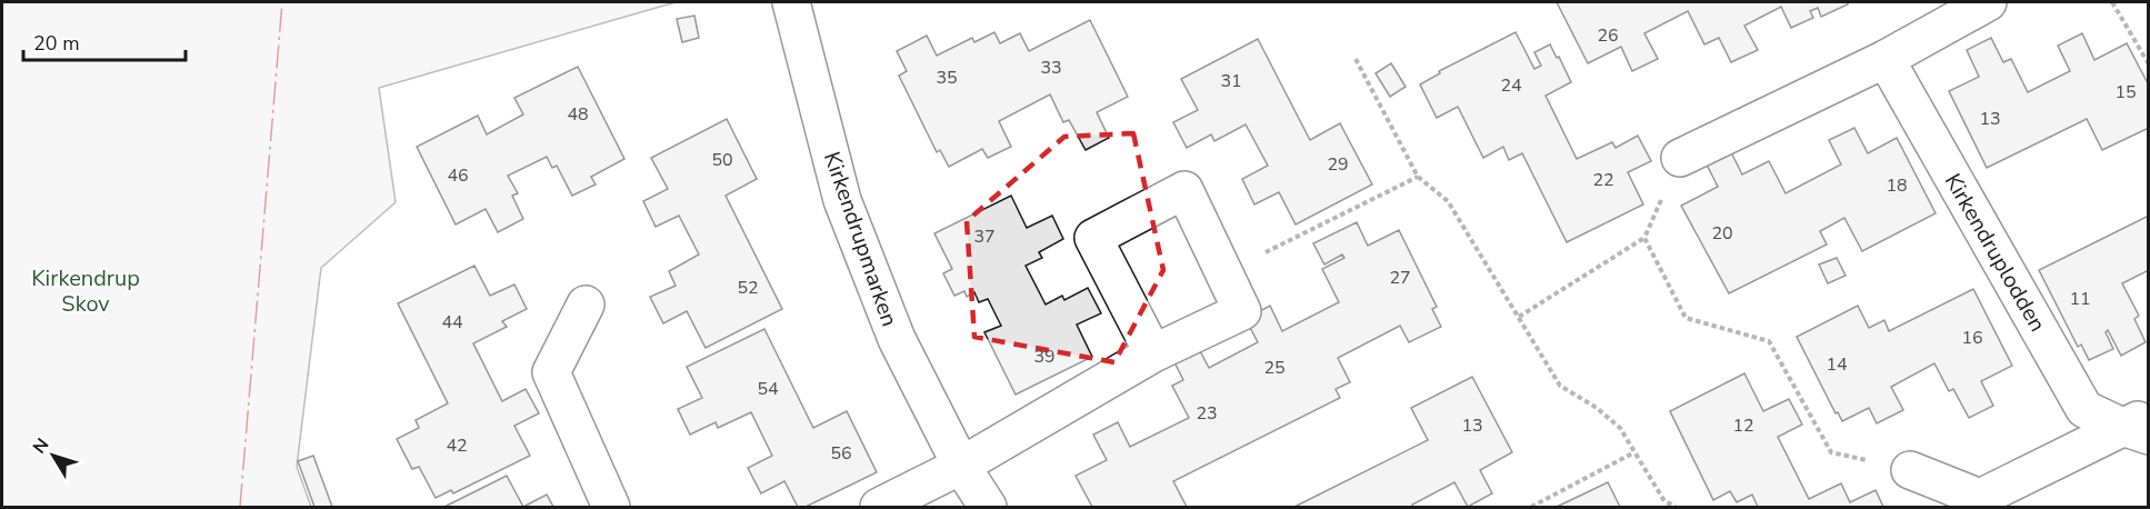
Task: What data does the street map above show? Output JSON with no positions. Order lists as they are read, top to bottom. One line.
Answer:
{"streets":{"street":["Kirkendrupmarken","Kirkendruplodden"]},"parks":["Kirkendrup Skov"],"house_numbers":["26","33","35","31","24","15","48","13","50","29","46","22","18","20","37","27","52","11","44","16","39","14","25","54","23","13","12","42","56"],"scale_bar":"20 m","north":"top left"}
